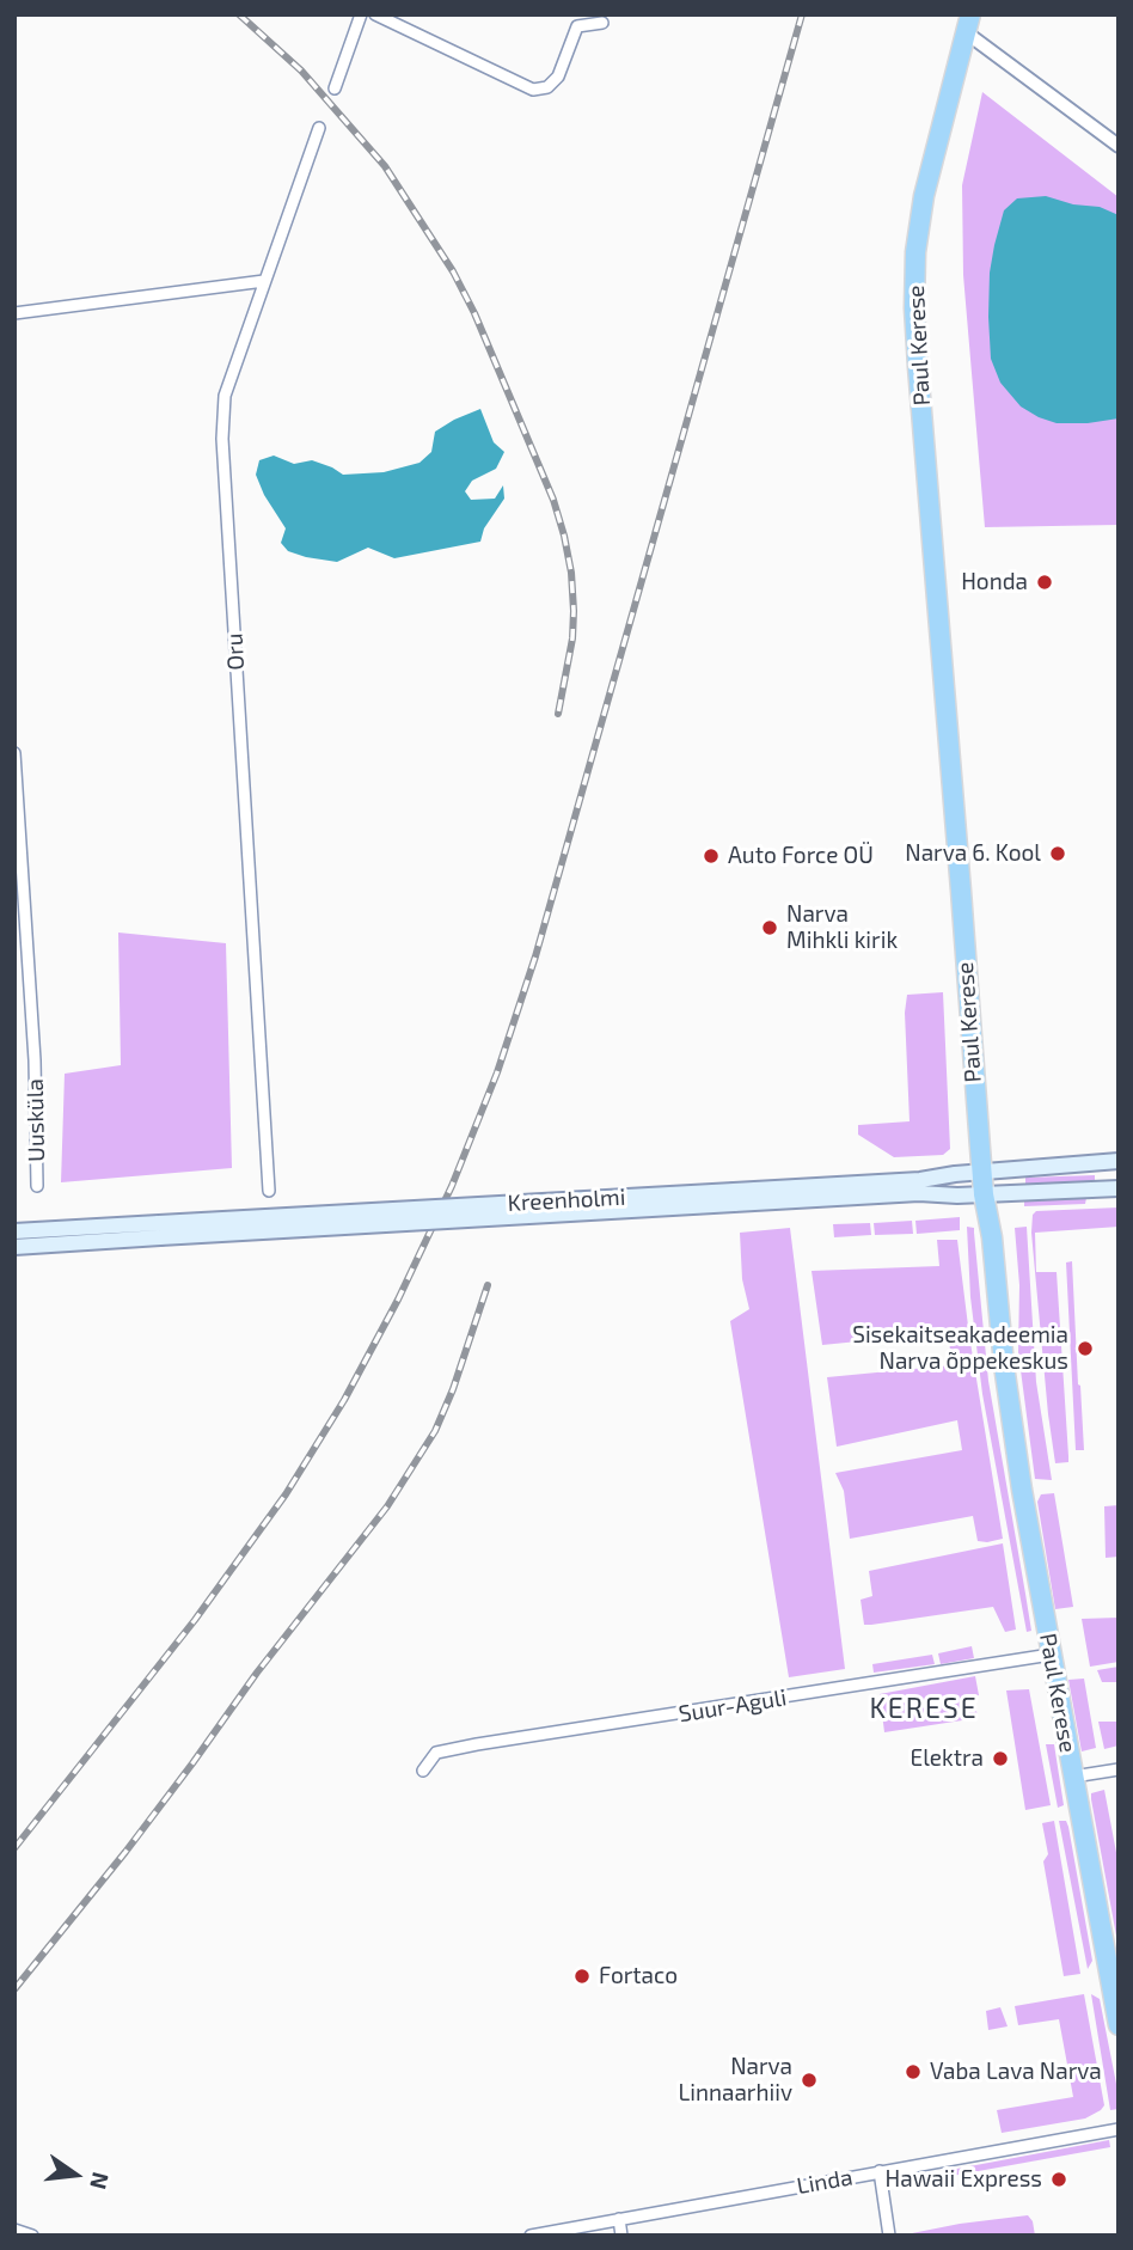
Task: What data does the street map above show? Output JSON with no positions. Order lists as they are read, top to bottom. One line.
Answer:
{"streets":{"highway":["Paul Kerese"],"main road":["Kreenholmi"],"street":["Oru","Uusküla","Suur-Aguli","Linda"]},"crossings":[["Paul Kerese","Kreenholmi"],["Paul Kerese","Suur-Aguli"]],"districts":["KERESE"],"places":["Honda","Narva 6. Kool","Auto Force OÜ","Narva Mihkli kirik","Sisekaitseakadeemia Narva õppekeskus","Elektra","Fortaco","Vaba Lava Narva","Narva Linnaarhiiv","Hawaii Express"],"north":"right"}
